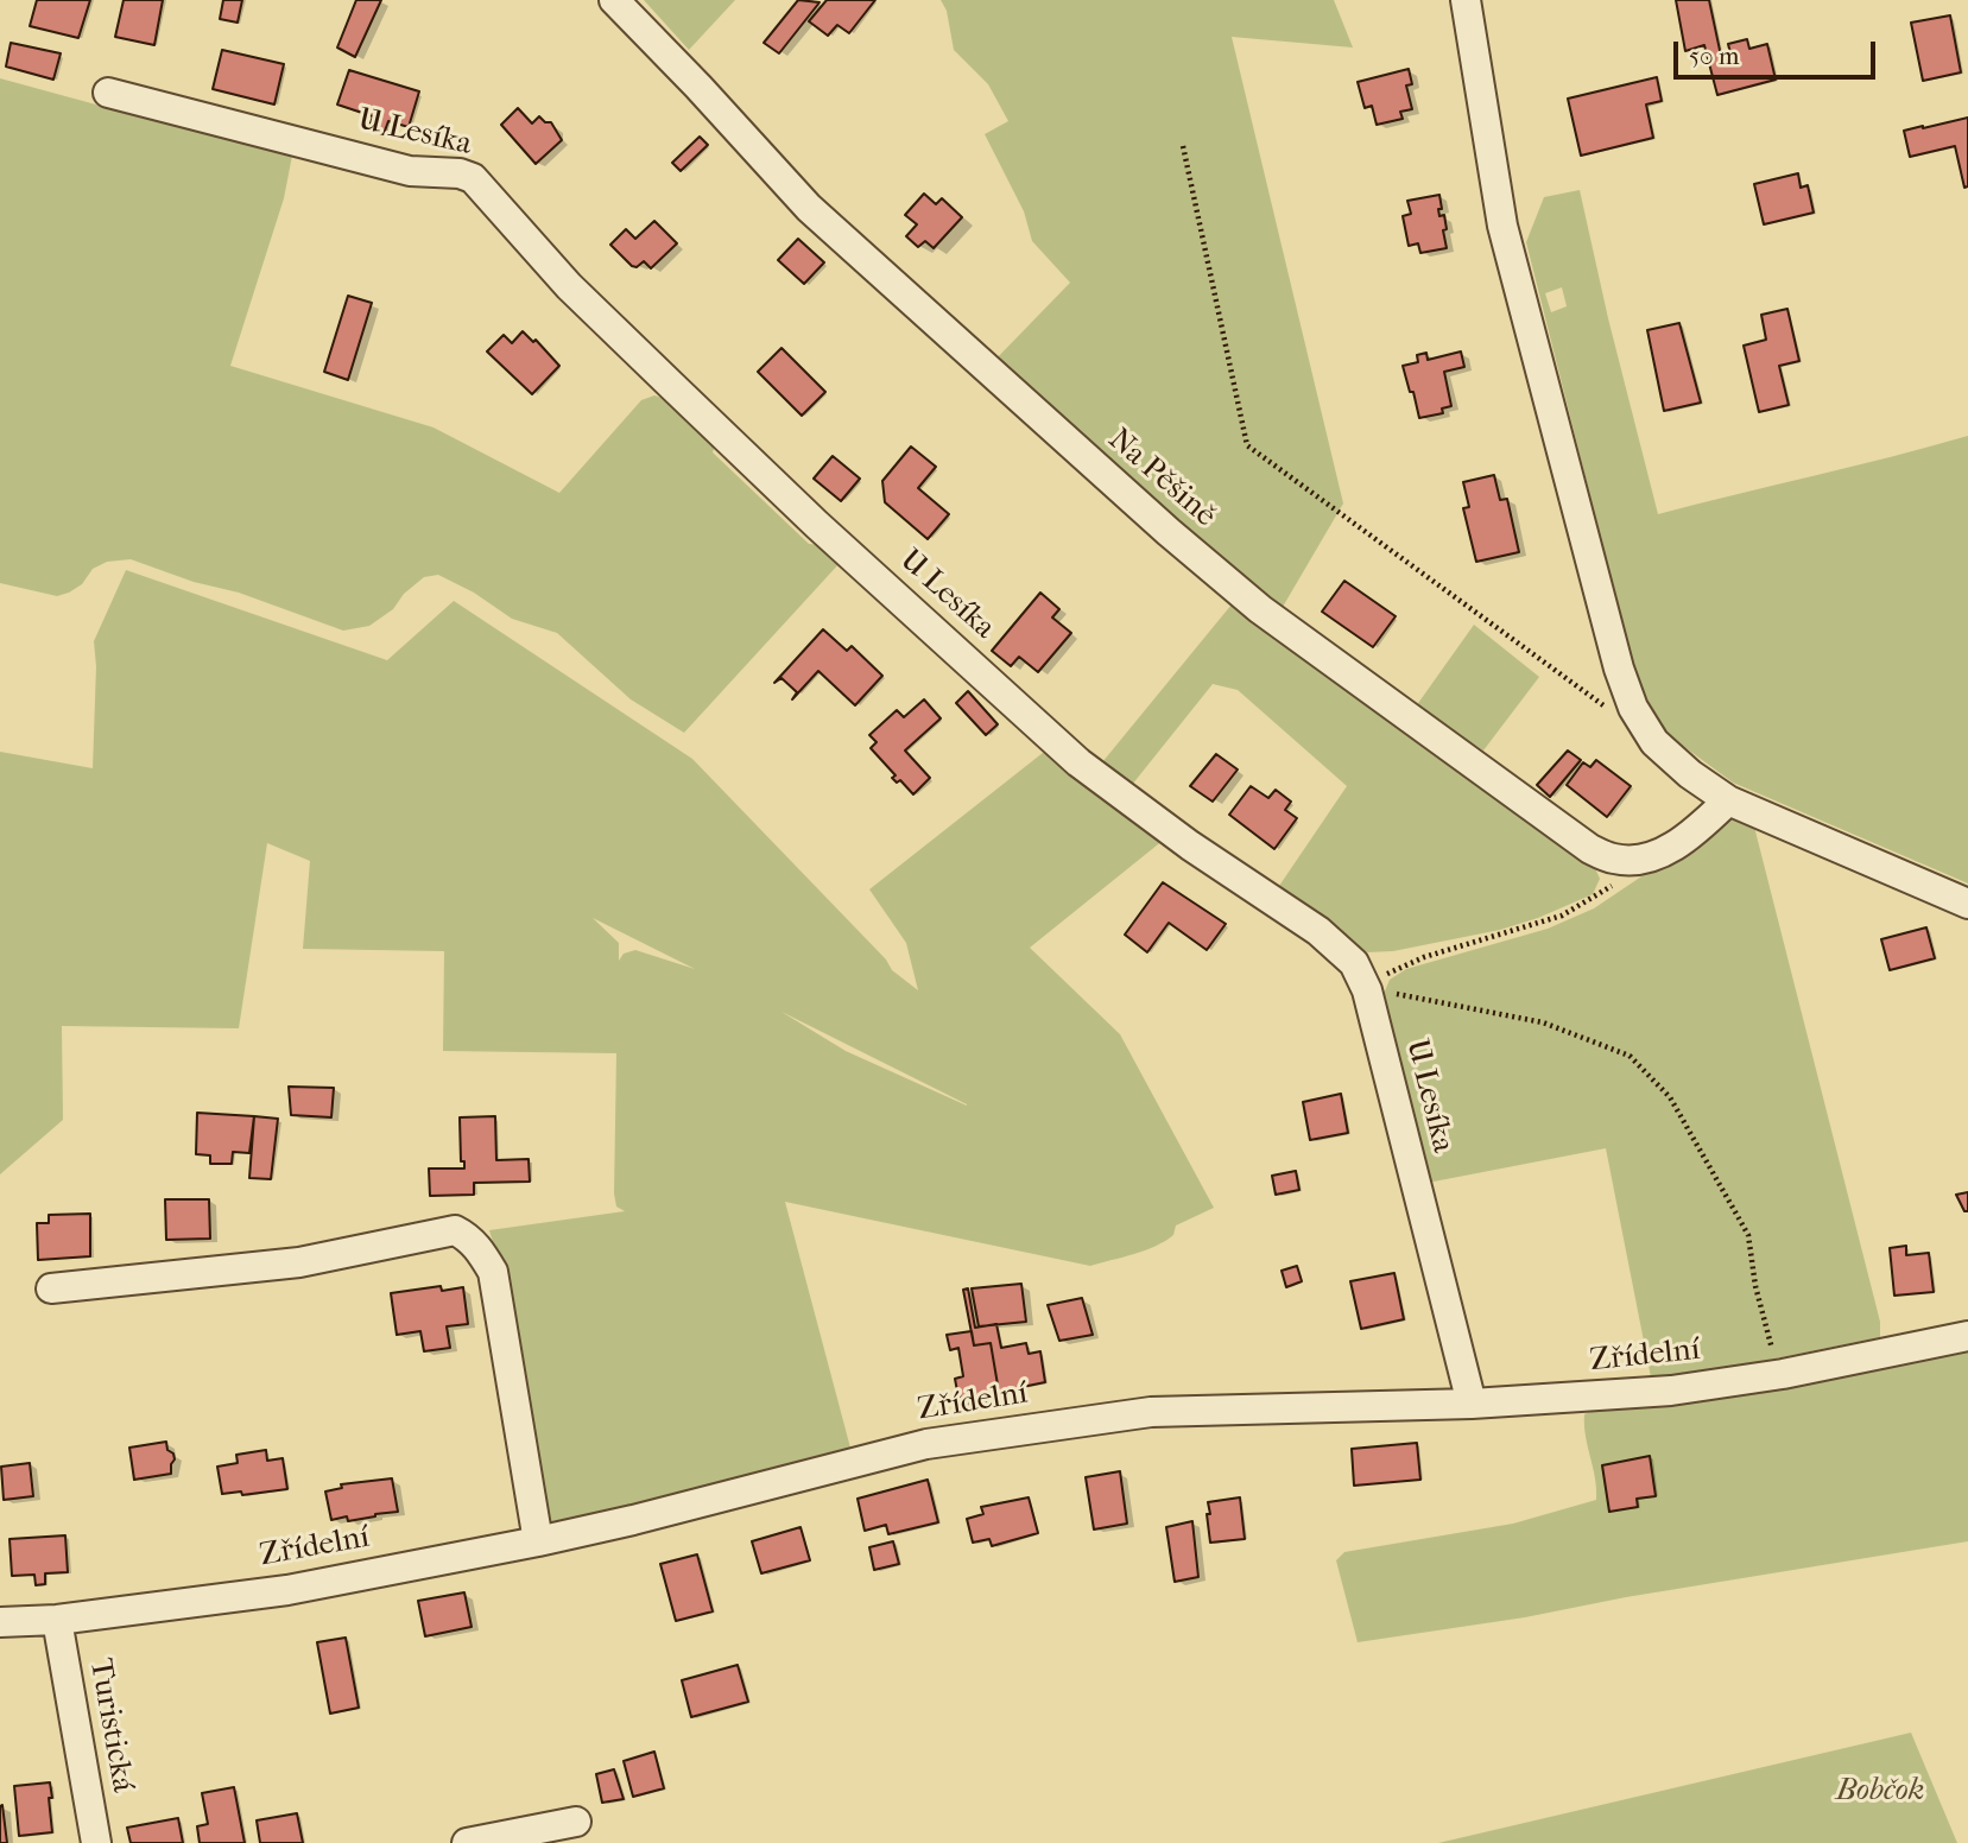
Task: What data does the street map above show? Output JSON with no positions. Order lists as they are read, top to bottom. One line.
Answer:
{"streets":{"street":["U Lesíka","Na Pěšině","Zřídelní","Turistická"]},"crossings":[["U Lesíka","Zřídelní"],["Zřídelní","Turistická"]],"parks":["Bobčok"],"scale_bar":"50 m"}
